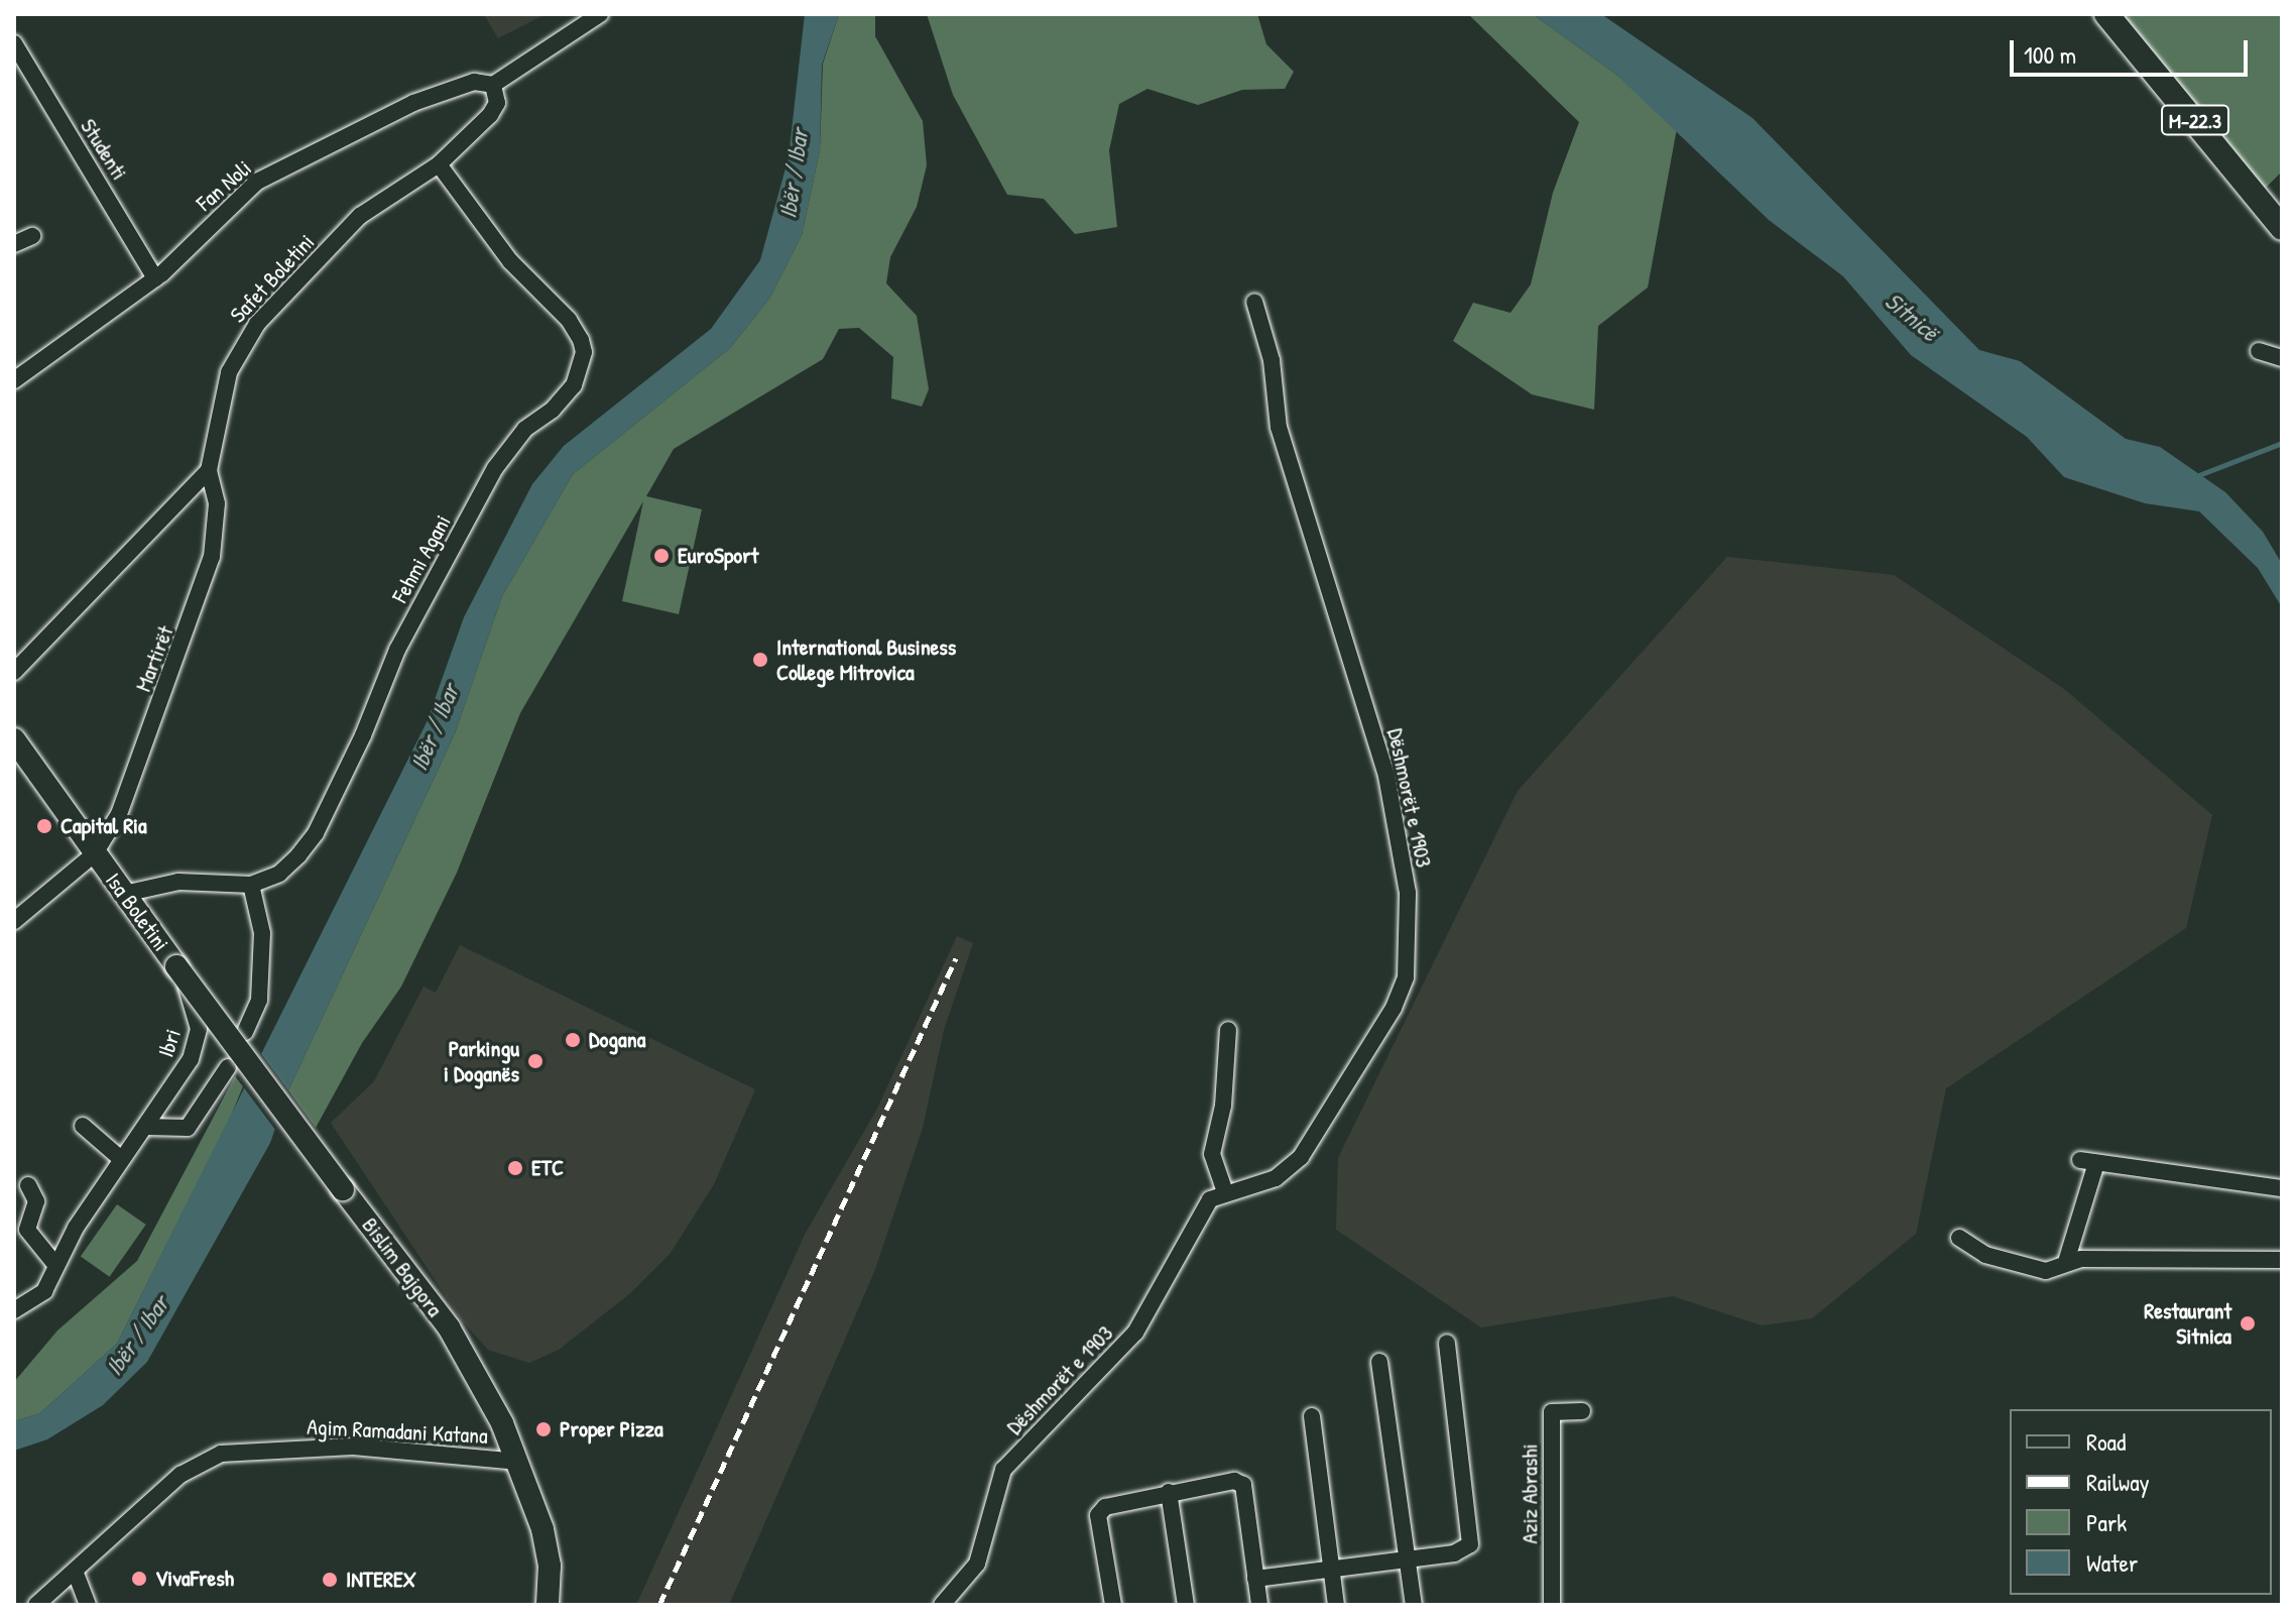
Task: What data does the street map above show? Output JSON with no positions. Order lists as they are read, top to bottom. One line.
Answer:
{"streets":{"main road":["M-22.3","Isa Boletini","Bislim Bajgora"],"street":["Studenti","Fan Noli","Safet Boletini","Fehmi Agani","Martirët","Dëshmorët e 1903","Ibri","Agim Ramadani Katana","Aziz Abrashi"]},"crossings":[["Studenti","Fan Noli"],["Fan Noli","Safet Boletini"],["Safet Boletini","Fehmi Agani"],["Safet Boletini","Martirët"],["Martirët","Isa Boletini"],["Isa Boletini","Ibri"],["Isa Boletini","Bislim Bajgora"],["Ibri","Bislim Bajgora"],["Bislim Bajgora","Agim Ramadani Katana"]],"water":["Ibër / Ibar","Sitnicë"],"places":["EuroSport","International Business College Mitrovica","Capital Ria","Dogana","Parkingu i Doganës","ETC","Restaurant Sitnica","Proper Pizza","VivaFresh","INTEREX"],"legend":["Road","Railway","Park","Water"],"scale_bar":"100 m"}
